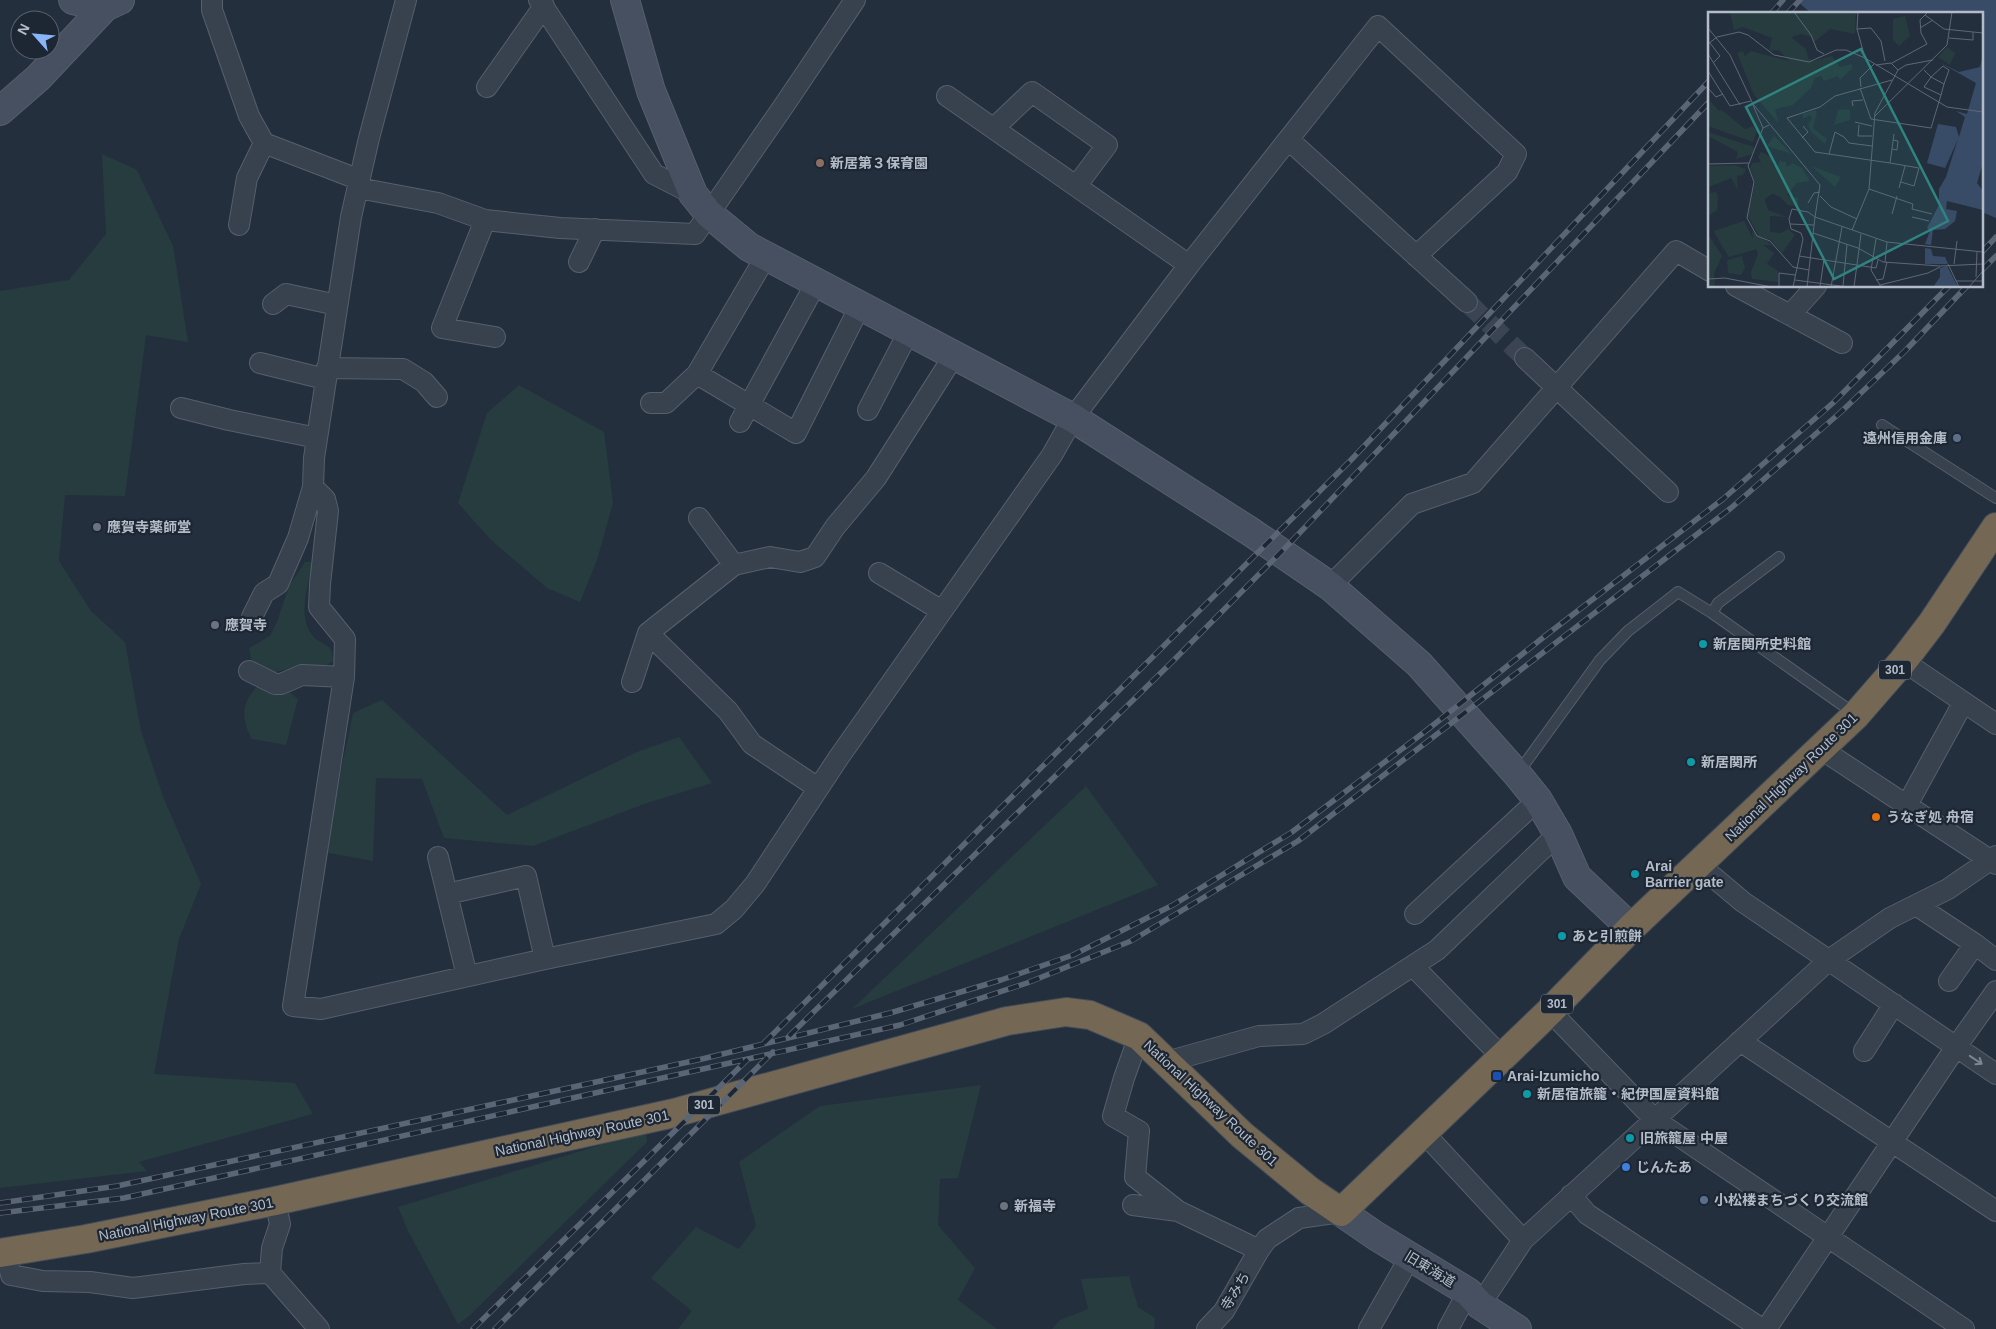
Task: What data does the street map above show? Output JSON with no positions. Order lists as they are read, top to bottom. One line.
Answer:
{"streets":{"highway":["301","National Highway Route 301"],"street":["旧東海道","寺みち"]},"crossings":[["National Highway Route 301","旧東海道"],["National Highway Route 301","寺みち"],["旧東海道","寺みち"]],"places":{"other":["新居第３保育園","遠州信用金庫","應賀寺薬師堂","應賀寺","新居関所史料館","新居関所","うなぎ処 舟宿","Arai Barrier gate","あと引煎餅","新居宿旅籠・紀伊国屋資料館","旧旅籠屋 中屋","じんたあ","小松楼まちづくり交流館","新福寺"],"transit":["Arai-Izumicho"]},"north":"top left"}
